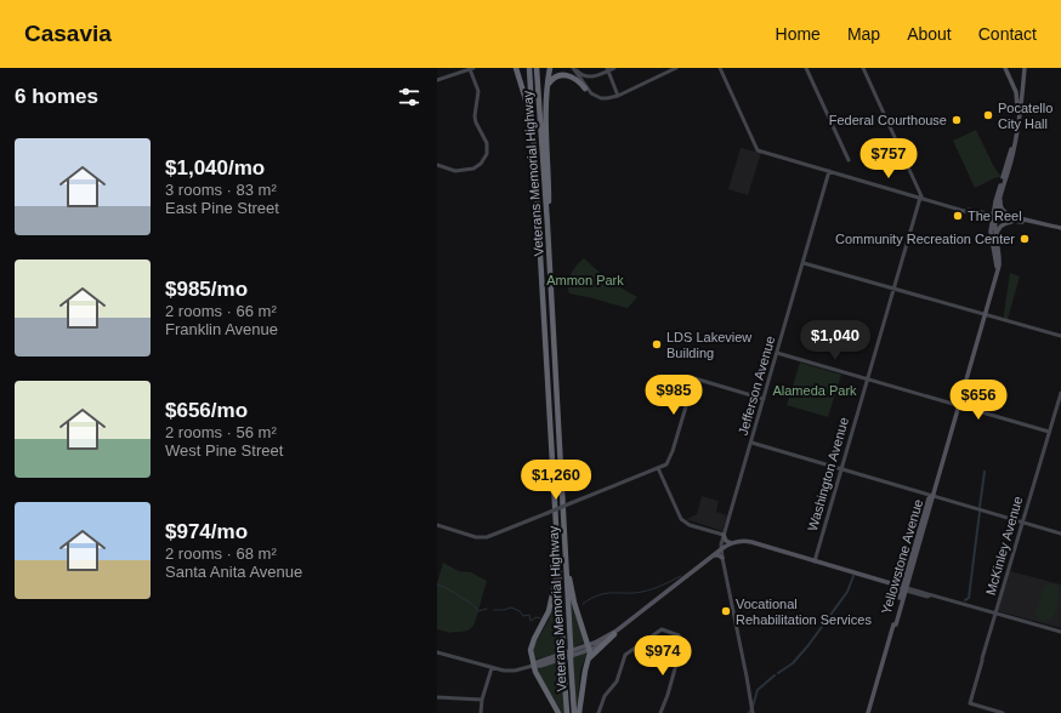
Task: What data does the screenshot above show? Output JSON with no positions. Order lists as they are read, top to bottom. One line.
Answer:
{"streets":{"highway":["Veterans Memorial Highway"],"main road":["Yellowstone Avenue"],"street":["Jefferson Avenue","Washington Avenue","McKinley Avenue"]},"parks":["Ammon Park","Alameda Park"],"places":["Pocatello City Hall","Federal Courthouse","The Reel","Community Recreation Center","LDS Lakeview Building","Vocational Rehabilitation Services"],"page":{"header":"Casavia","nav":["Home","Map","About","Contact"],"heading":"6 homes","list":[{"name":"$1,040/mo","note":"3 rooms · 83 m² · East Pine Street"},{"name":"$985/mo","note":"2 rooms · 66 m² · Franklin Avenue"},{"name":"$656/mo","note":"2 rooms · 56 m² · West Pine Street"},{"name":"$974/mo","note":"2 rooms · 68 m² · Santa Anita Avenue"}],"price":["$757","$1,040","$985","$656","$1,260","$974"]}}
